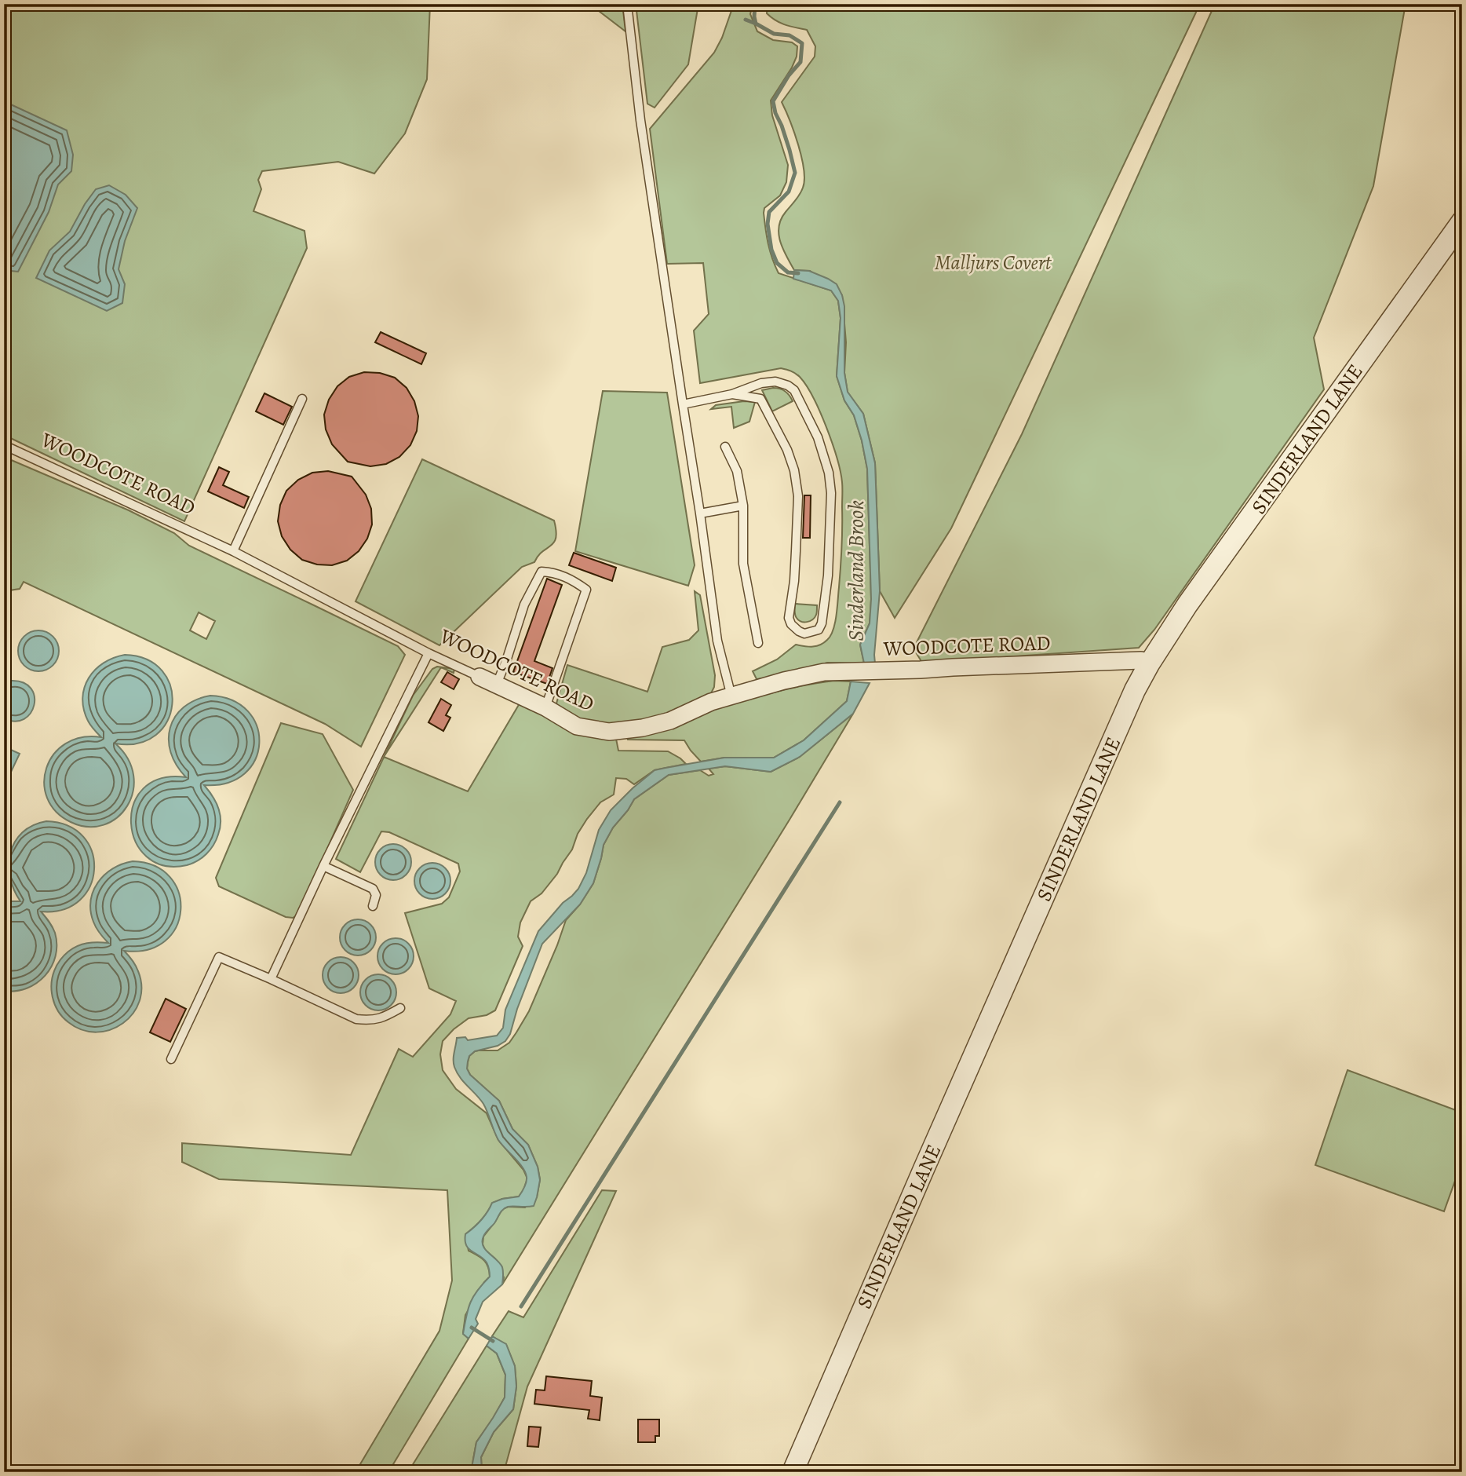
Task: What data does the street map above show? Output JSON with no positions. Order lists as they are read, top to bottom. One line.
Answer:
{"streets":{"street":["SINDERLAND LANE","WOODCOTE ROAD"]},"crossings":[["SINDERLAND LANE","WOODCOTE ROAD"]],"water":["Sinderland Brook"],"parks":["Malljurs Covert"]}
